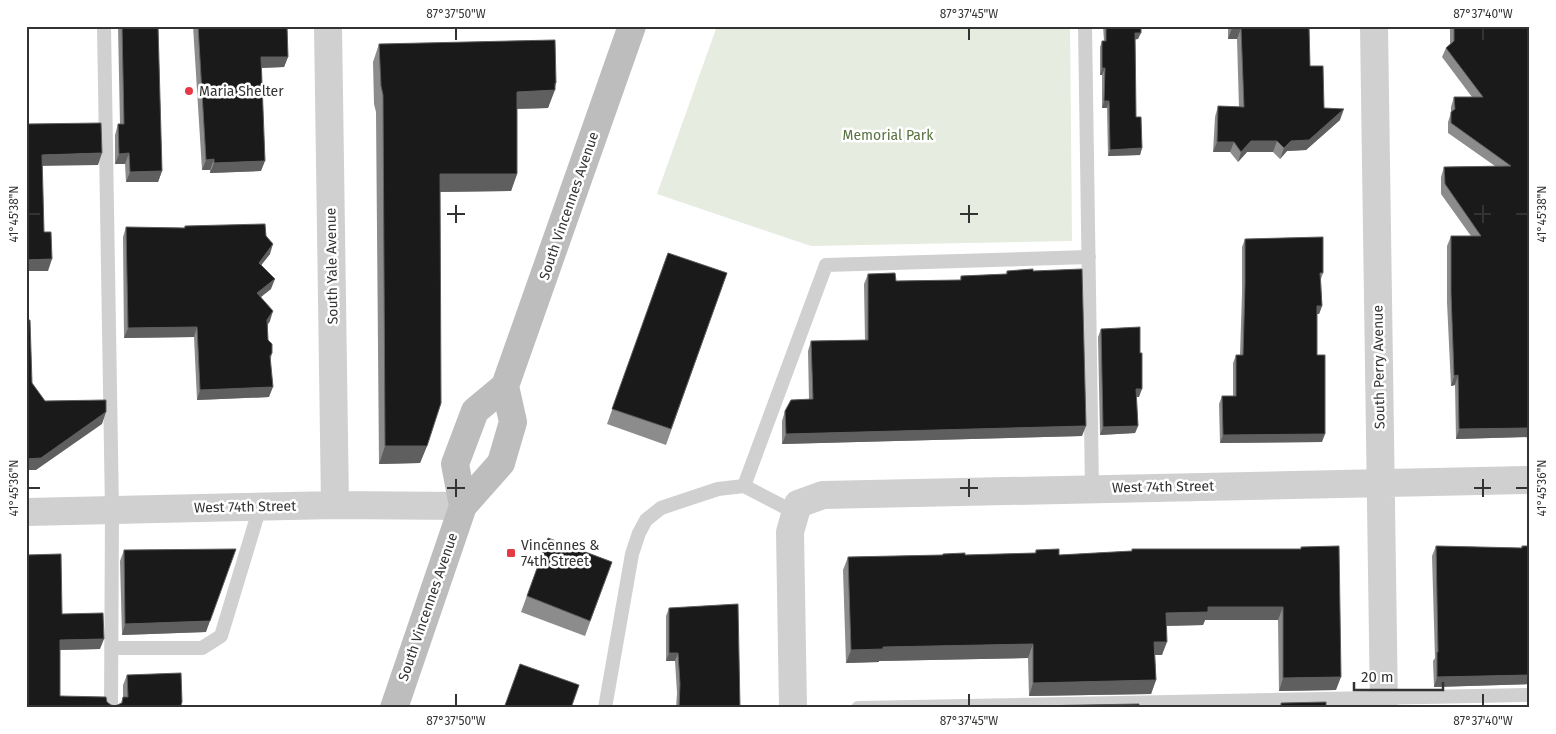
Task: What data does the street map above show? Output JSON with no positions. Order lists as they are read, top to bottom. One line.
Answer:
{"streets":{"main road":["South Vincennes Avenue"],"street":["South Yale Avenue","South Perry Avenue","West 74th Street"]},"crossings":[["South Vincennes Avenue","West 74th Street"],["South Yale Avenue","West 74th Street"],["South Perry Avenue","West 74th Street"]],"parks":["Memorial Park"],"places":{"other":["Maria Shelter"],"transit":["Vincennes & 74th Street"]},"scale_bar":"20 m","coordinates":["87°37'50\"W","87°37'45\"W","87°37'40\"W","41°45'38\"N","41°45'36\"N"]}
